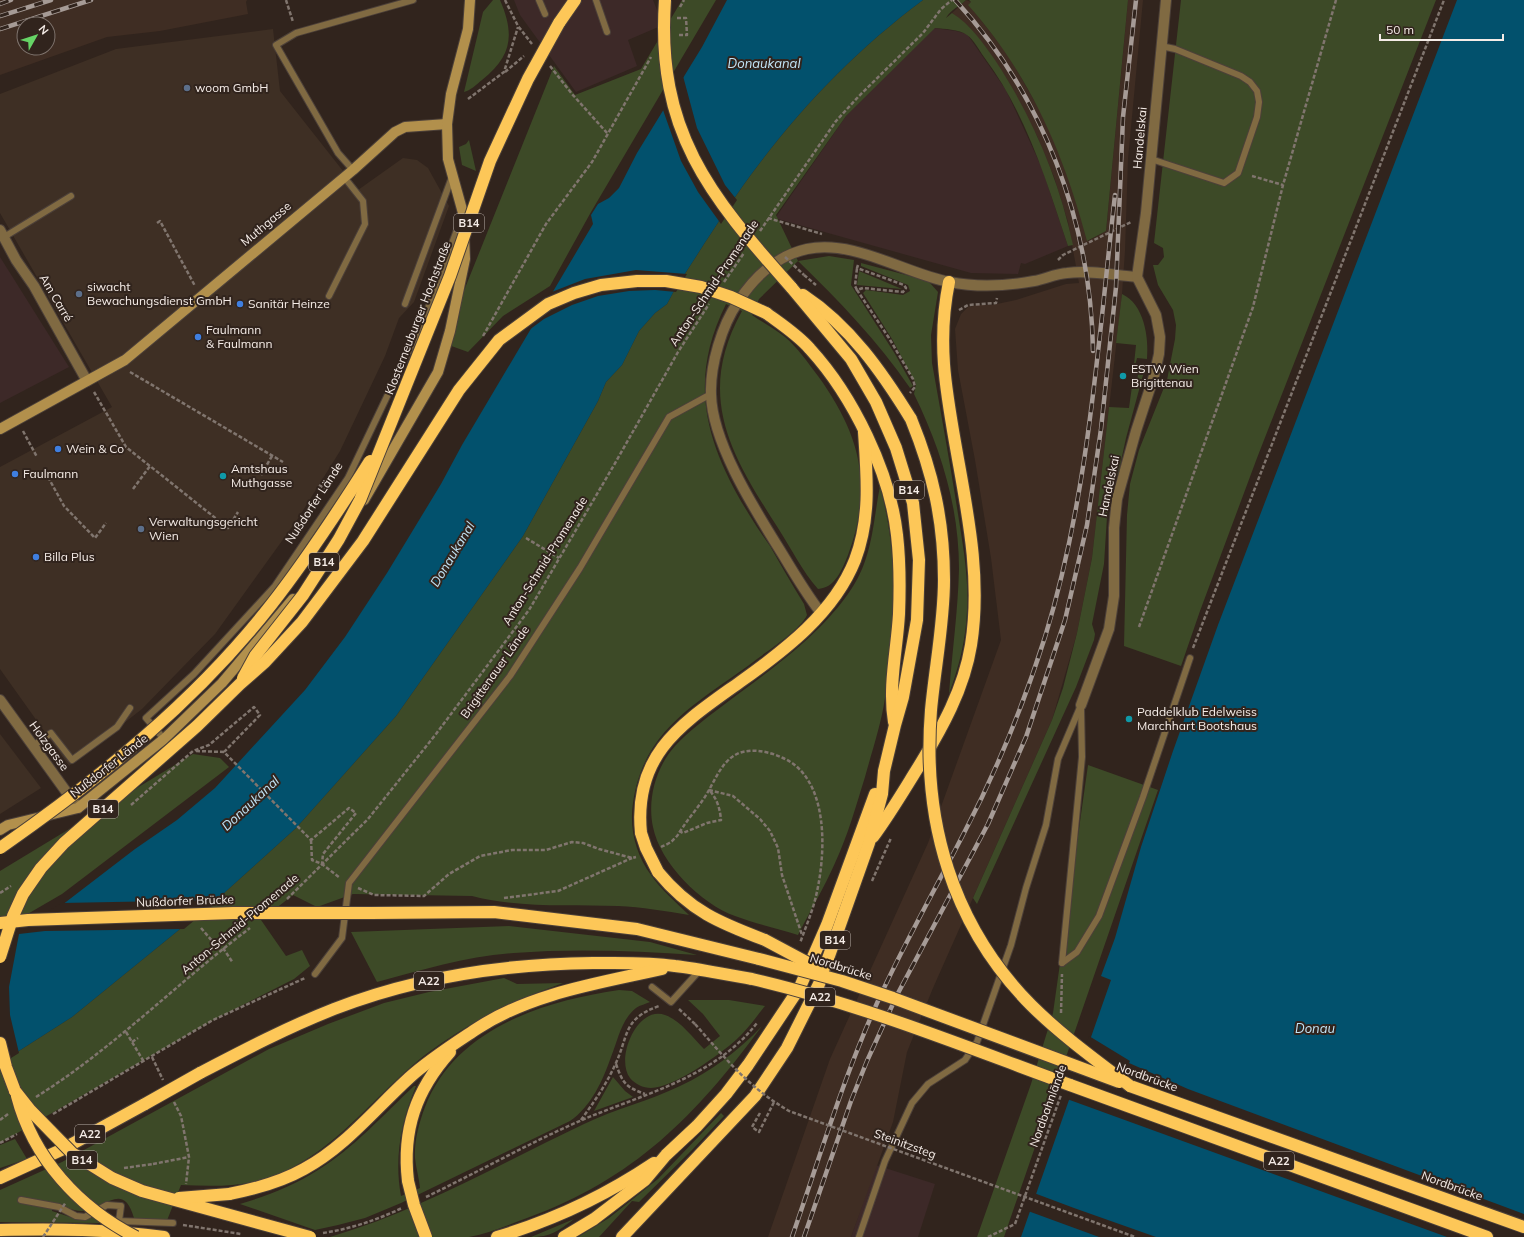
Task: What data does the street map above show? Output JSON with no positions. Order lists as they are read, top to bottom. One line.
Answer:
{"streets":{"highway":["B14","Klosterneuburger Hochstraße","Nußdorfer Brücke","Nordbrücke","A22"],"street":["Handelskai","Muthgasse","Am Carré","Nußdorfer Lände","Holzgasse"],"lane":["Brigittenauer Lände"],"path":["Anton-Schmid-Promenade","Nordbahnlände","Steinitzsteg"]},"crossings":[["B14","Klosterneuburger Hochstraße"],["Muthgasse","Am Carré"],["Muthgasse","Nußdorfer Lände"],["Nußdorfer Lände","Holzgasse"],["Nußdorfer Brücke","Nordbrücke"]],"water":["Donaukanal","Donau"],"places":["woom GmbH","siwacht Bewachungsdienst GmbH","Sanitär Heinze","Faulmann & Faulmann","ESTW Wien Brigittenau","Wein & Co","Faulmann","Amtshaus Muthgasse","Verwaltungsgericht Wien","Billa Plus","Paddelklub Edelweiss Marchhart Bootshaus"],"scale_bar":"50 m","north":"top right"}
